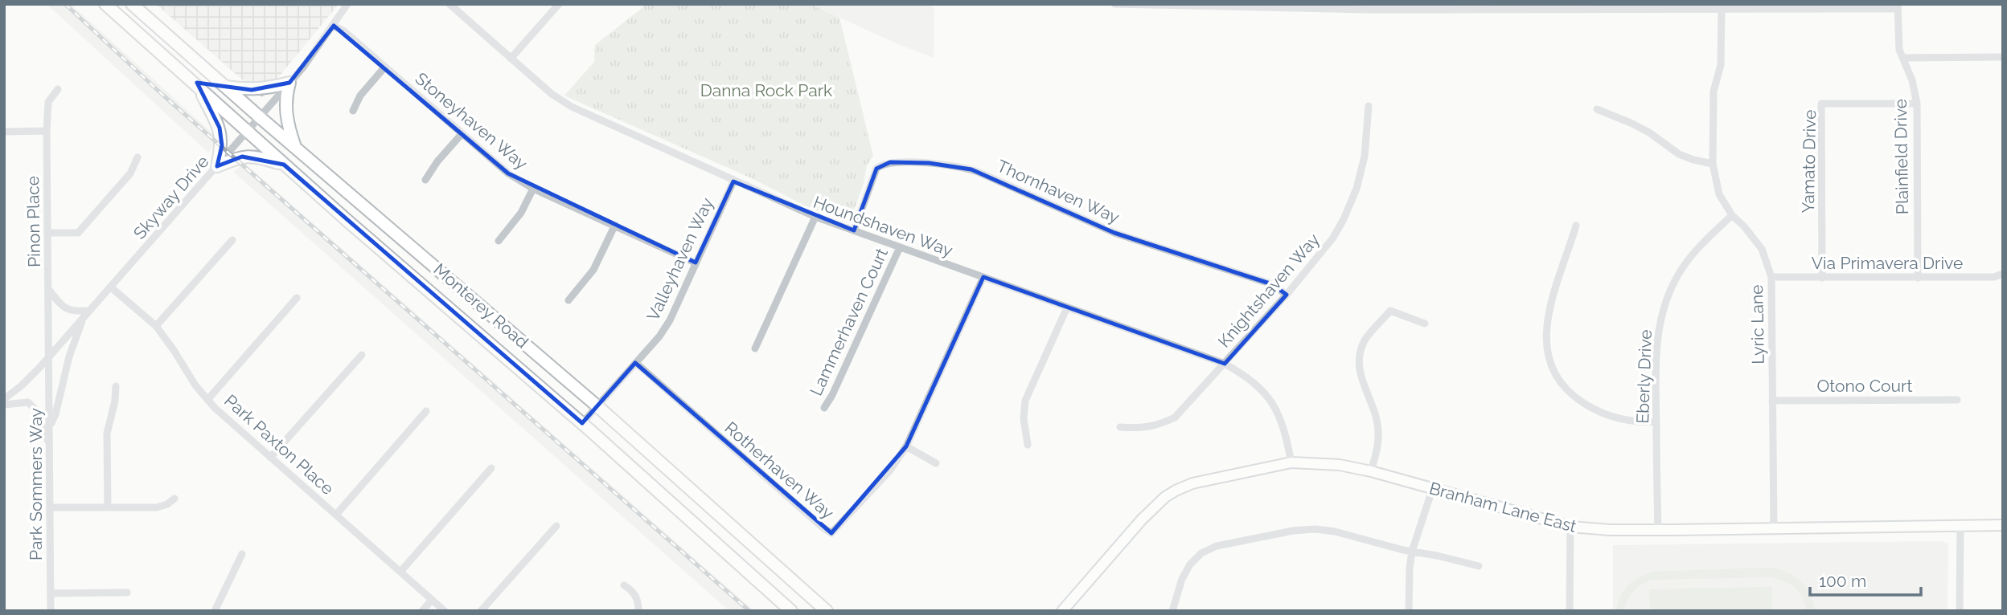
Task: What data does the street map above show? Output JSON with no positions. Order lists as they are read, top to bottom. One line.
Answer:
{"streets":{"main road":["Monterey Road"],"street":["Stoneyhaven Way","Plainfield Drive","Yamato Drive","Thornhaven Way","Skyway Drive","Pinon Place","Houndshaven Way","Valleyhaven Way","Via Primavera Drive","Knightshaven Way","Lammerhaven Court","Lyric Lane","Eberly Drive","Otono Court","Park Paxton Place","Rotherhaven Way","Park Sommers Way","Branham Lane East"]},"crossings":[["Stoneyhaven Way","Skyway Drive"],["Stoneyhaven Way","Valleyhaven Way"],["Plainfield Drive","Yamato Drive"],["Plainfield Drive","Via Primavera Drive"],["Yamato Drive","Via Primavera Drive"],["Thornhaven Way","Houndshaven Way"],["Thornhaven Way","Knightshaven Way"],["Skyway Drive","Pinon Place"],["Skyway Drive","Monterey Road"],["Skyway Drive","Park Paxton Place"],["Skyway Drive","Park Sommers Way"],["Pinon Place","Park Sommers Way"],["Houndshaven Way","Valleyhaven Way"],["Houndshaven Way","Knightshaven Way"],["Houndshaven Way","Lammerhaven Court"],["Houndshaven Way","Rotherhaven Way"],["Houndshaven Way","Branham Lane East"],["Valleyhaven Way","Monterey Road"],["Valleyhaven Way","Rotherhaven Way"],["Via Primavera Drive","Lyric Lane"],["Lyric Lane","Eberly Drive"],["Lyric Lane","Otono Court"],["Lyric Lane","Branham Lane East"],["Eberly Drive","Branham Lane East"]],"parks":["Danna Rock Park"],"scale_bar":"100 m"}
